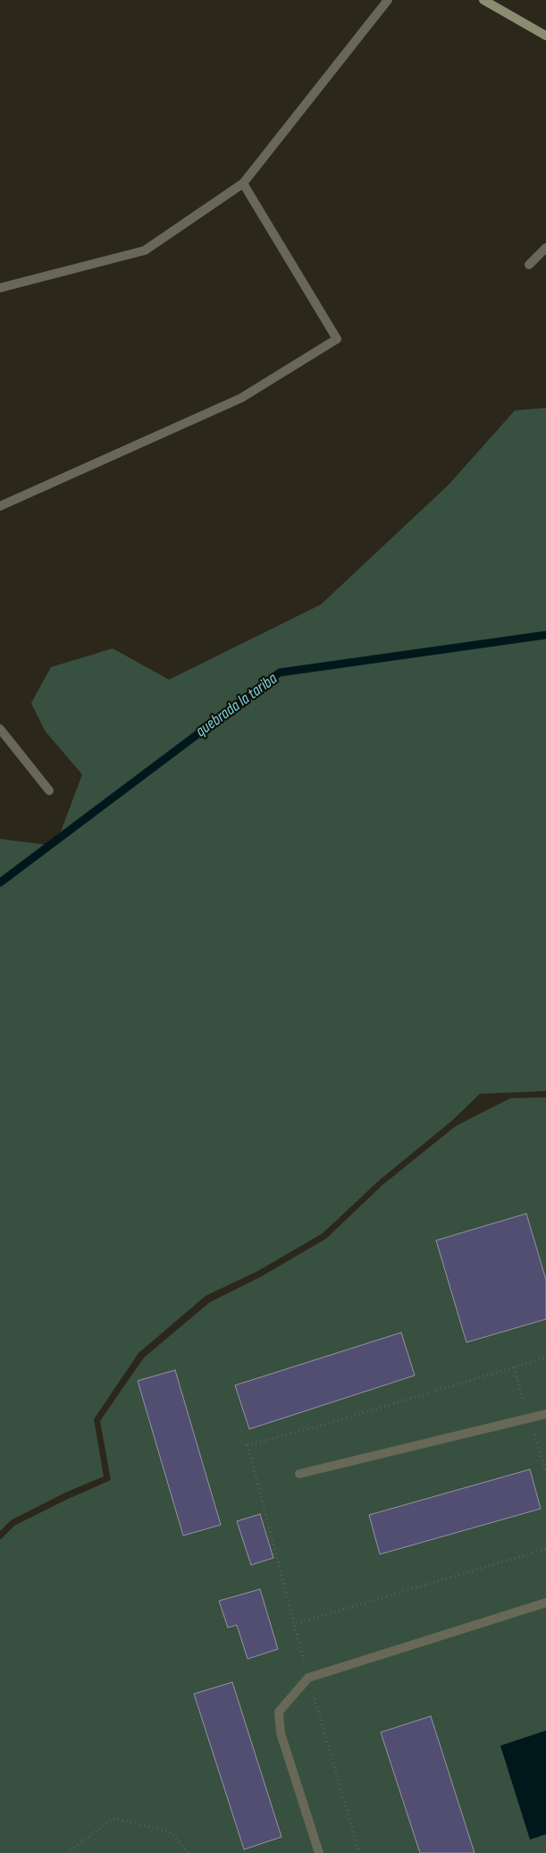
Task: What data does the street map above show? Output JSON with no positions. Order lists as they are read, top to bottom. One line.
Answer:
{"water":["quebrada la tariba"]}
